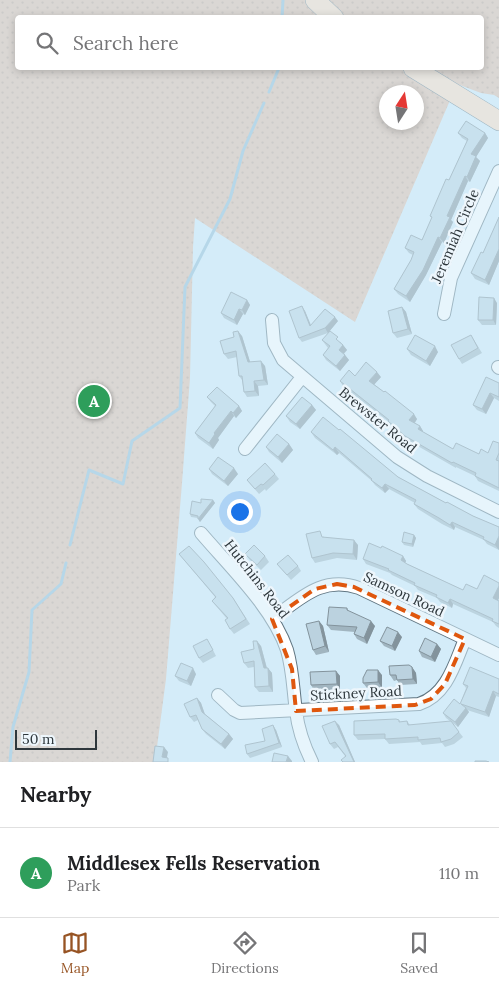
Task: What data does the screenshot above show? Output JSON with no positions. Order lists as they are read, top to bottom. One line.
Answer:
{"streets":{"street":["Jeremiah Circle","Brewster Road","Hutchins Road","Samson Road","Stickney Road"]},"crossings":[["Hutchins Road","Samson Road"],["Hutchins Road","Stickney Road"],["Samson Road","Stickney Road"]],"scale_bar":"50 m","north":"top","page":{"search":"Search here","pins":"A","scale":"50 m","heading":"Nearby","list":[{"mark":"A","name":"Middlesex Fells Reservation","note":"Park","value":"110 m"}],"nav":["Map","Directions","Saved"]}}
